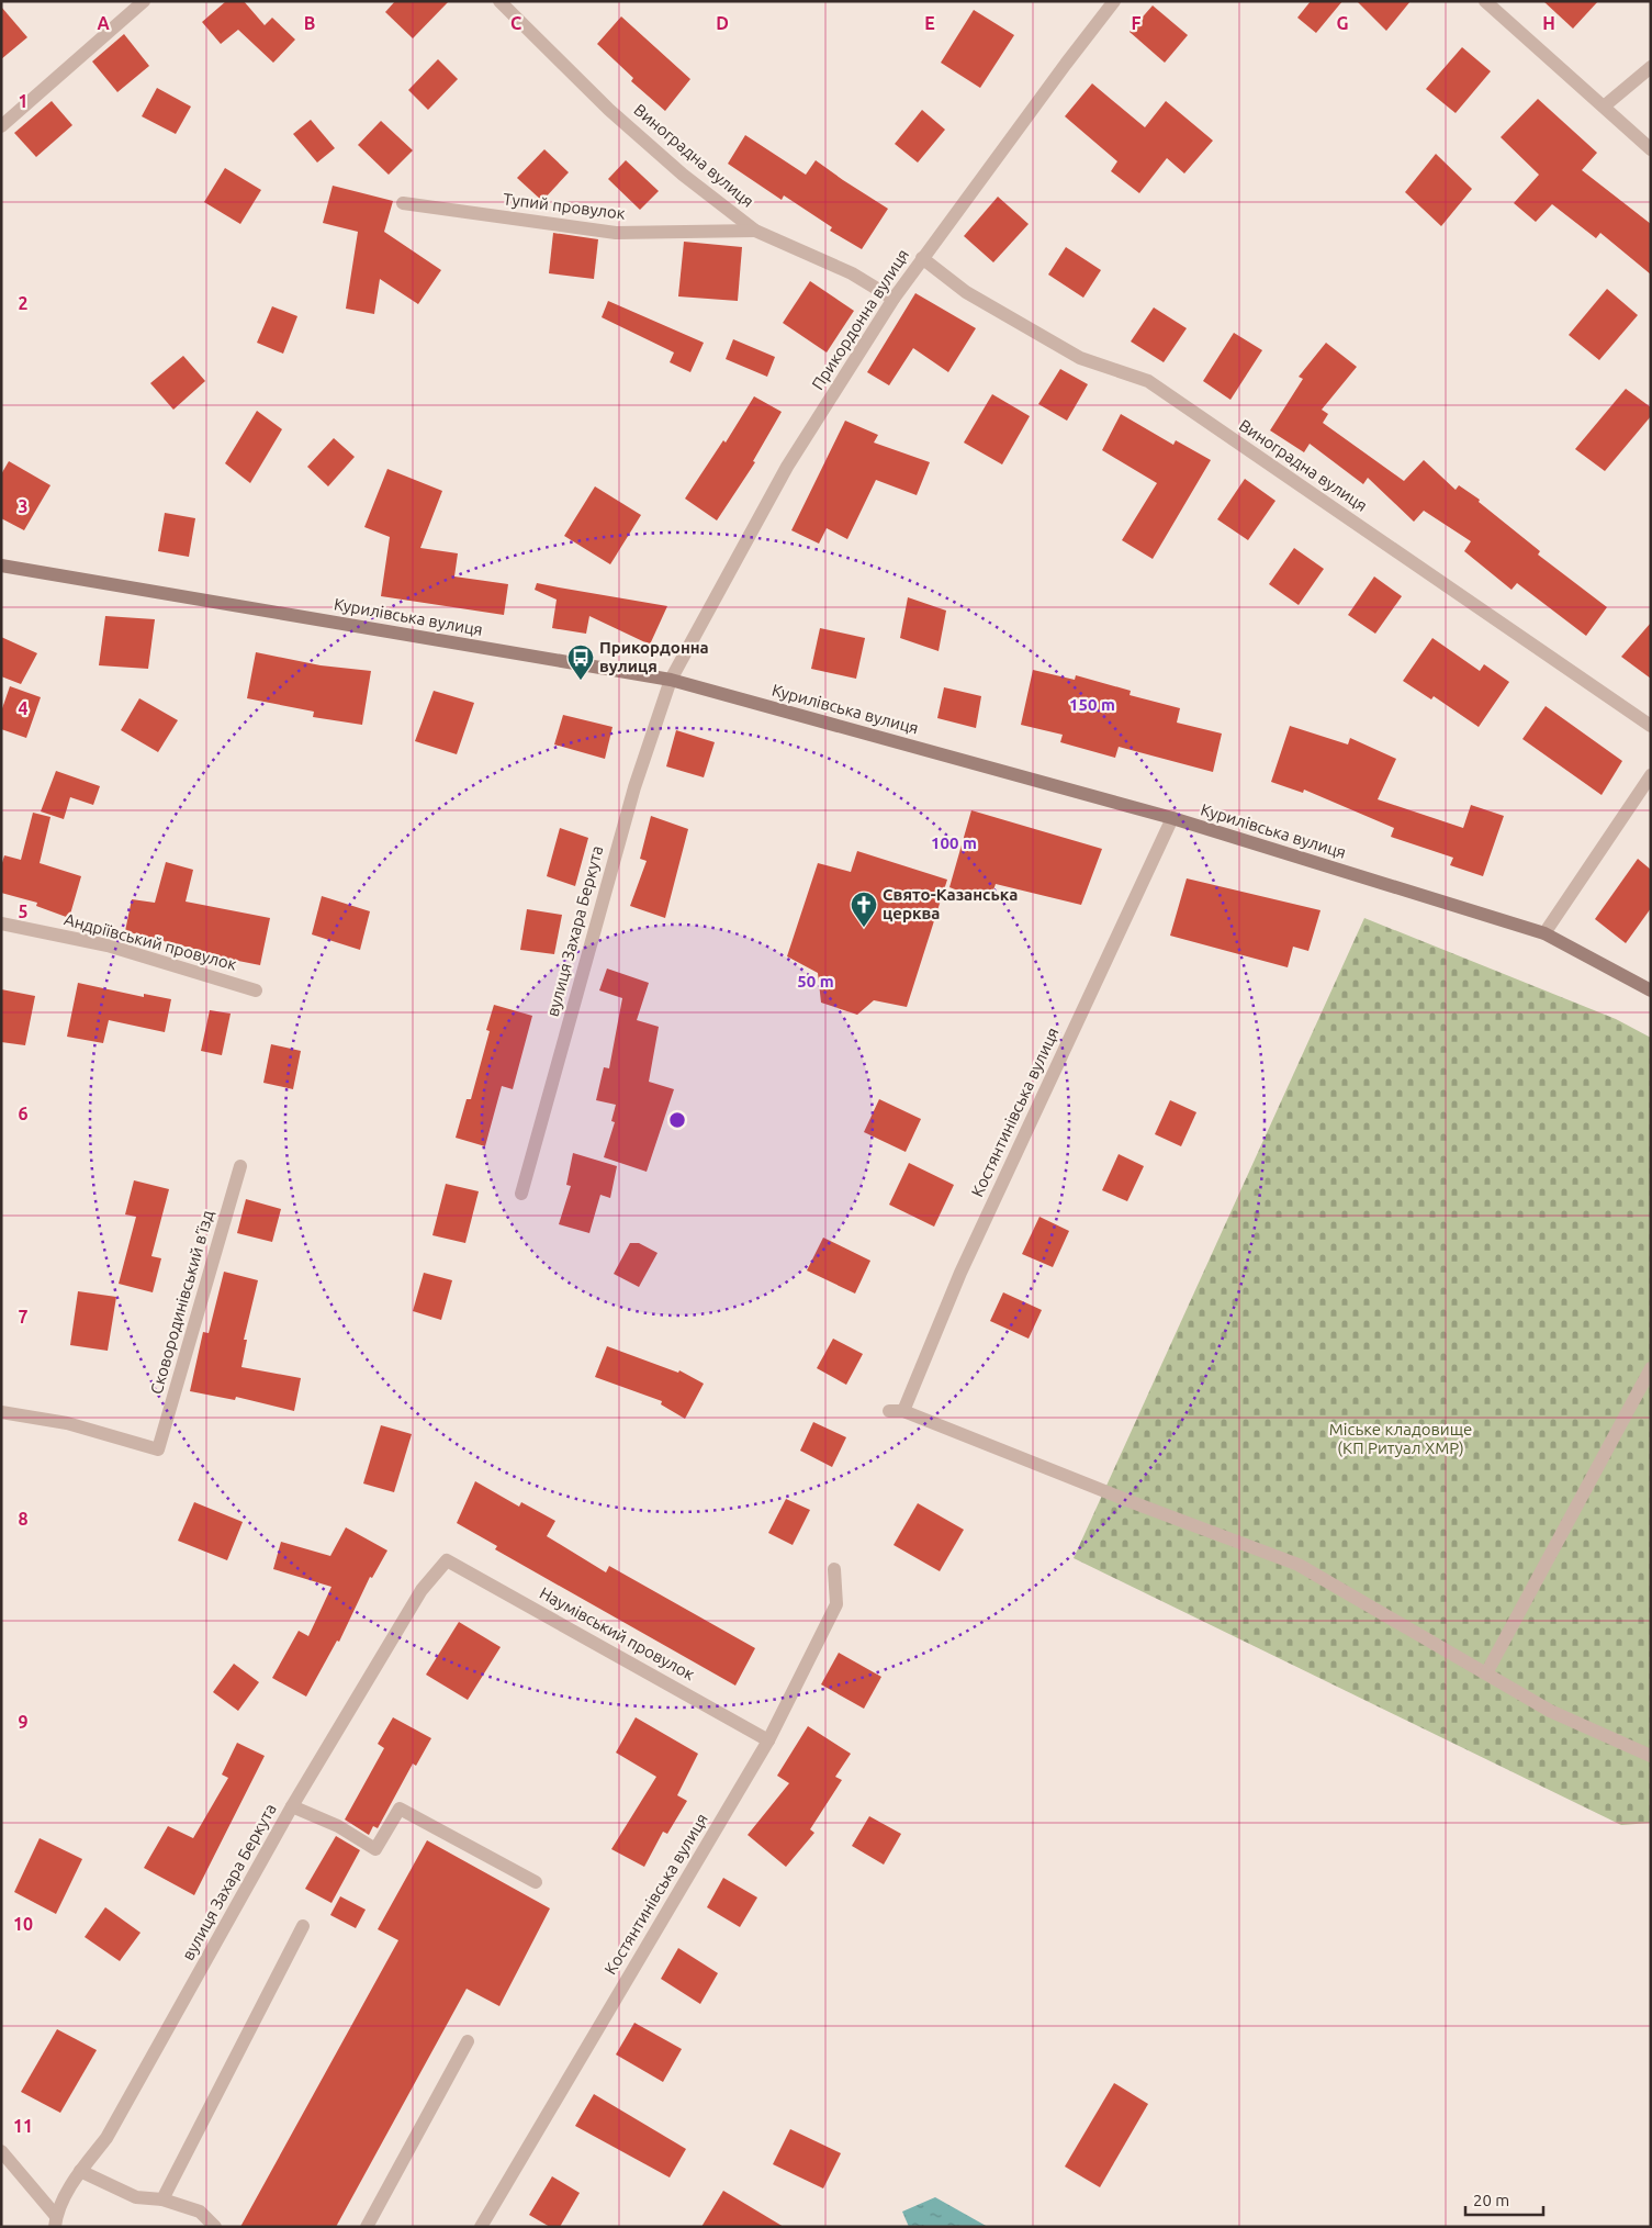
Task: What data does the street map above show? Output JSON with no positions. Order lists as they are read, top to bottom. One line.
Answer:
{"streets":{"main road":["Курилівська вулиця"],"street":["Виноградна вулиця","Тупий провулок","Прикордонна вулиця","вулиця Захара Беркута","Андріївський провулок","Костянтинівська вулиця","Сковородинівський в’їзд","Наумівський провулок"]},"crossings":[["Виноградна вулиця","Тупий провулок"],["Виноградна вулиця","Прикордонна вулиця"],["Прикордонна вулиця","Курилівська вулиця"],["Прикордонна вулиця","вулиця Захара Беркута"],["Курилівська вулиця","вулиця Захара Беркута"],["Курилівська вулиця","Костянтинівська вулиця"],["вулиця Захара Беркута","Наумівський провулок"],["Костянтинівська вулиця","Наумівський провулок"]],"parks":["Міське кладовище (КП Ритуал ХМР)"],"places":{"bus stop":["Прикордонна вулиця"],"church":["Свято-Казанська церква"]},"scale_bar":"20 m","grid":{"columns":["A","B","C","D","E","F","G","H"],"rows":["1","2","3","4","5","6","7","8","9","10","11"]},"rings":["150 m","100 m","50 m"]}
